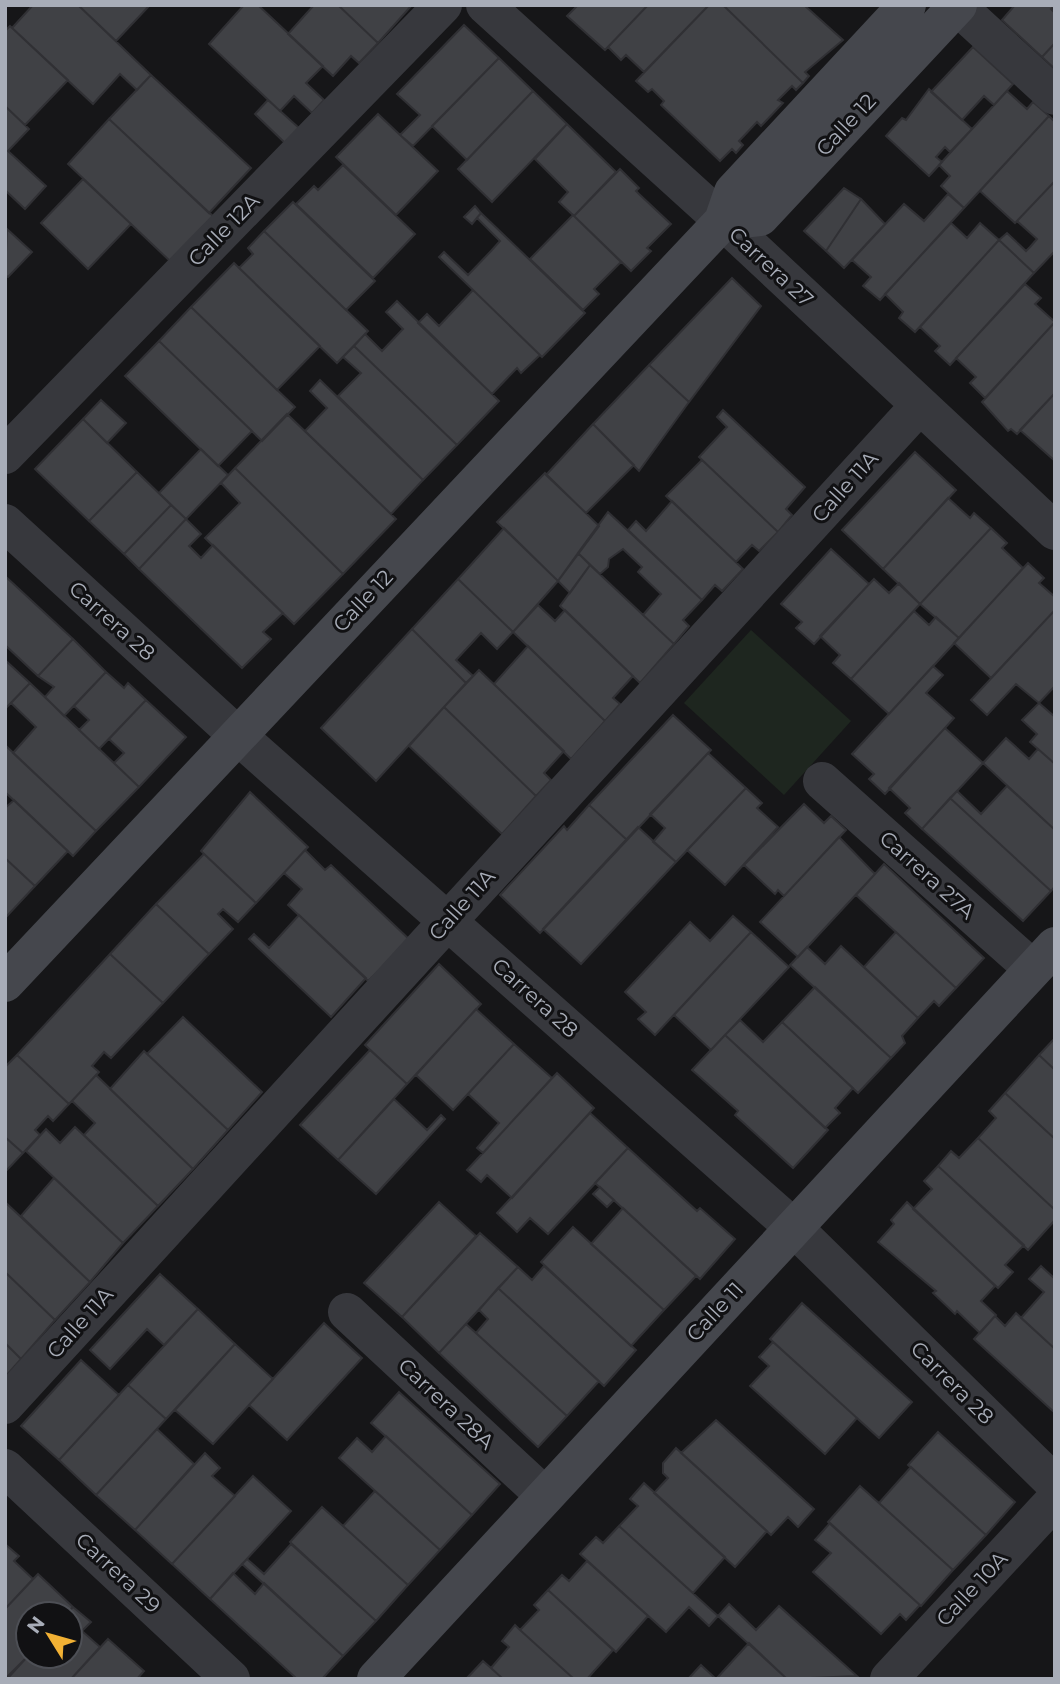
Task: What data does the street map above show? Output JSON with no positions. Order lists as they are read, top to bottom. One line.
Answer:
{"streets":{"street":["Calle 12","Calle 12A","Carrera 27","Calle 11A","Carrera 28","Carrera 27A","Calle 11","Carrera 28A","Carrera 29","Calle 10A"]},"crossings":[["Calle 12","Carrera 27"],["Calle 12","Carrera 28"],["Carrera 27","Calle 11A"],["Calle 11A","Carrera 28"],["Carrera 28","Calle 11"],["Carrera 27A","Calle 11"],["Calle 11","Carrera 28A"]],"north":"top left"}
